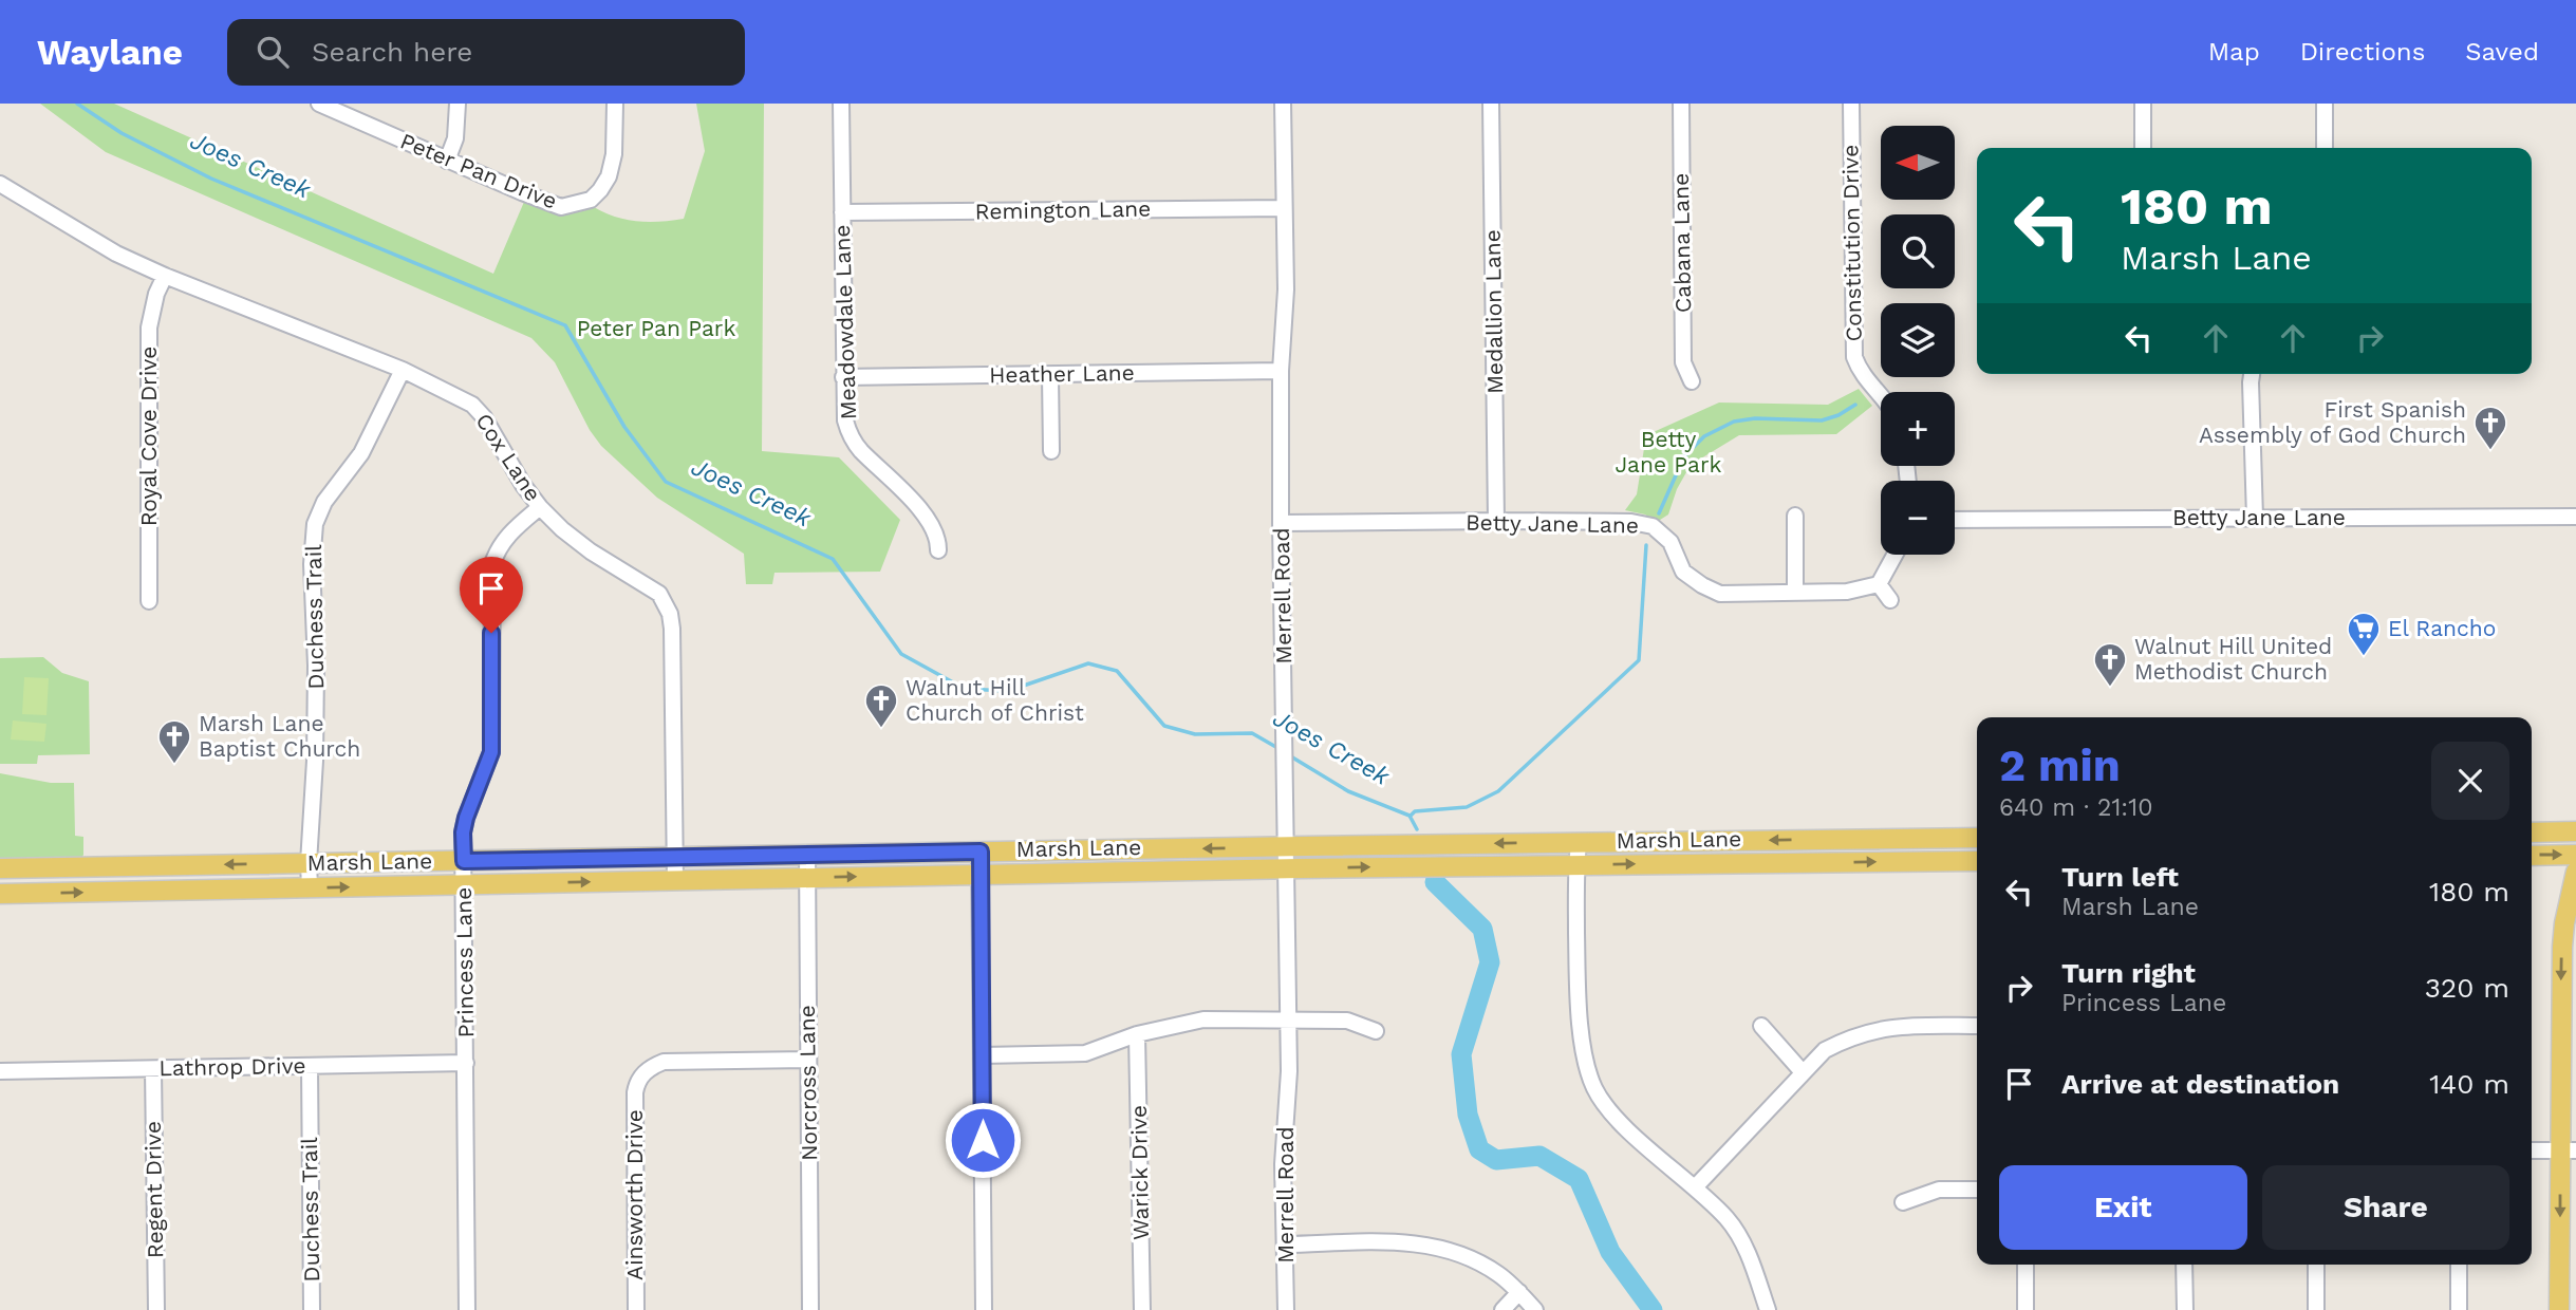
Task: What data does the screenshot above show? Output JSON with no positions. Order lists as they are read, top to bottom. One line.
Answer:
{"streets":{"main road":["Marsh Lane"],"street":["Peter Pan Drive","Remington Lane","Cabana Lane","Constitution Drive","Medallion Lane","Meadowdale Lane","Heather Lane","Royal Cove Drive","Cox Lane","Betty Jane Lane","Merrell Road","Duchess Trail","Princess Lane","Lathrop Drive","Norcross Lane","Warick Drive","Regent Drive","Ainsworth Drive"]},"crossings":[["Remington Lane","Meadowdale Lane"],["Remington Lane","Merrell Road"],["Medallion Lane","Betty Jane Lane"],["Meadowdale Lane","Heather Lane"],["Heather Lane","Merrell Road"],["Royal Cove Drive","Cox Lane"],["Cox Lane","Duchess Trail"],["Cox Lane","Marsh Lane"],["Cox Lane","Princess Lane"],["Betty Jane Lane","Merrell Road"],["Merrell Road","Marsh Lane"],["Duchess Trail","Marsh Lane"],["Duchess Trail","Lathrop Drive"],["Marsh Lane","Princess Lane"],["Marsh Lane","Norcross Lane"],["Princess Lane","Lathrop Drive"],["Lathrop Drive","Regent Drive"],["Norcross Lane","Ainsworth Drive"]],"water":["Joes Creek"],"parks":["Peter Pan Park","Betty Jane Park"],"places":{"church":["First Spanish Assembly of God Church","Walnut Hill United Methodist Church","Walnut Hill Church of Christ","Marsh Lane Baptist Church"],"supermarket":["El Rancho"]},"north":"left","page":{"header":"Waylane","search":"Search here","nav":["Map","Directions","Saved"],"map_buttons":["+","−"],"turn":["180 m","Marsh Lane"],"heading":["2 min","640 m · 21:10"],"list":[{"name":"Turn left","note":"Marsh Lane","value":"180 m"},{"name":"Turn right","note":"Princess Lane","value":"320 m"},{"name":"Arrive at destination","value":"140 m"}],"buttons":["Exit","Share"]}}
